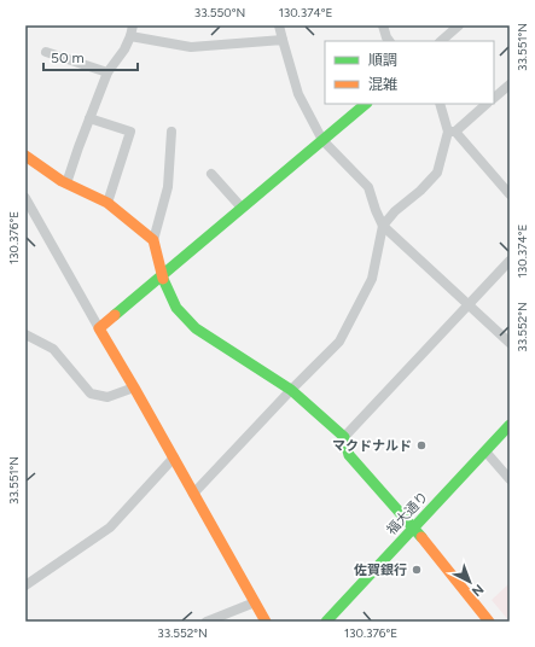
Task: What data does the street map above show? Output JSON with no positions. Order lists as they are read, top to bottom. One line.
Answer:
{"streets":{"street":["福大通り"]},"places":["マクドナルド","佐賀銀行"],"legend":["順調","混雑"],"scale_bar":"50 m","north":"bottom right","coordinates":["33.550°N","130.374°E","33.551°N","130.376°E","33.552°N"]}
